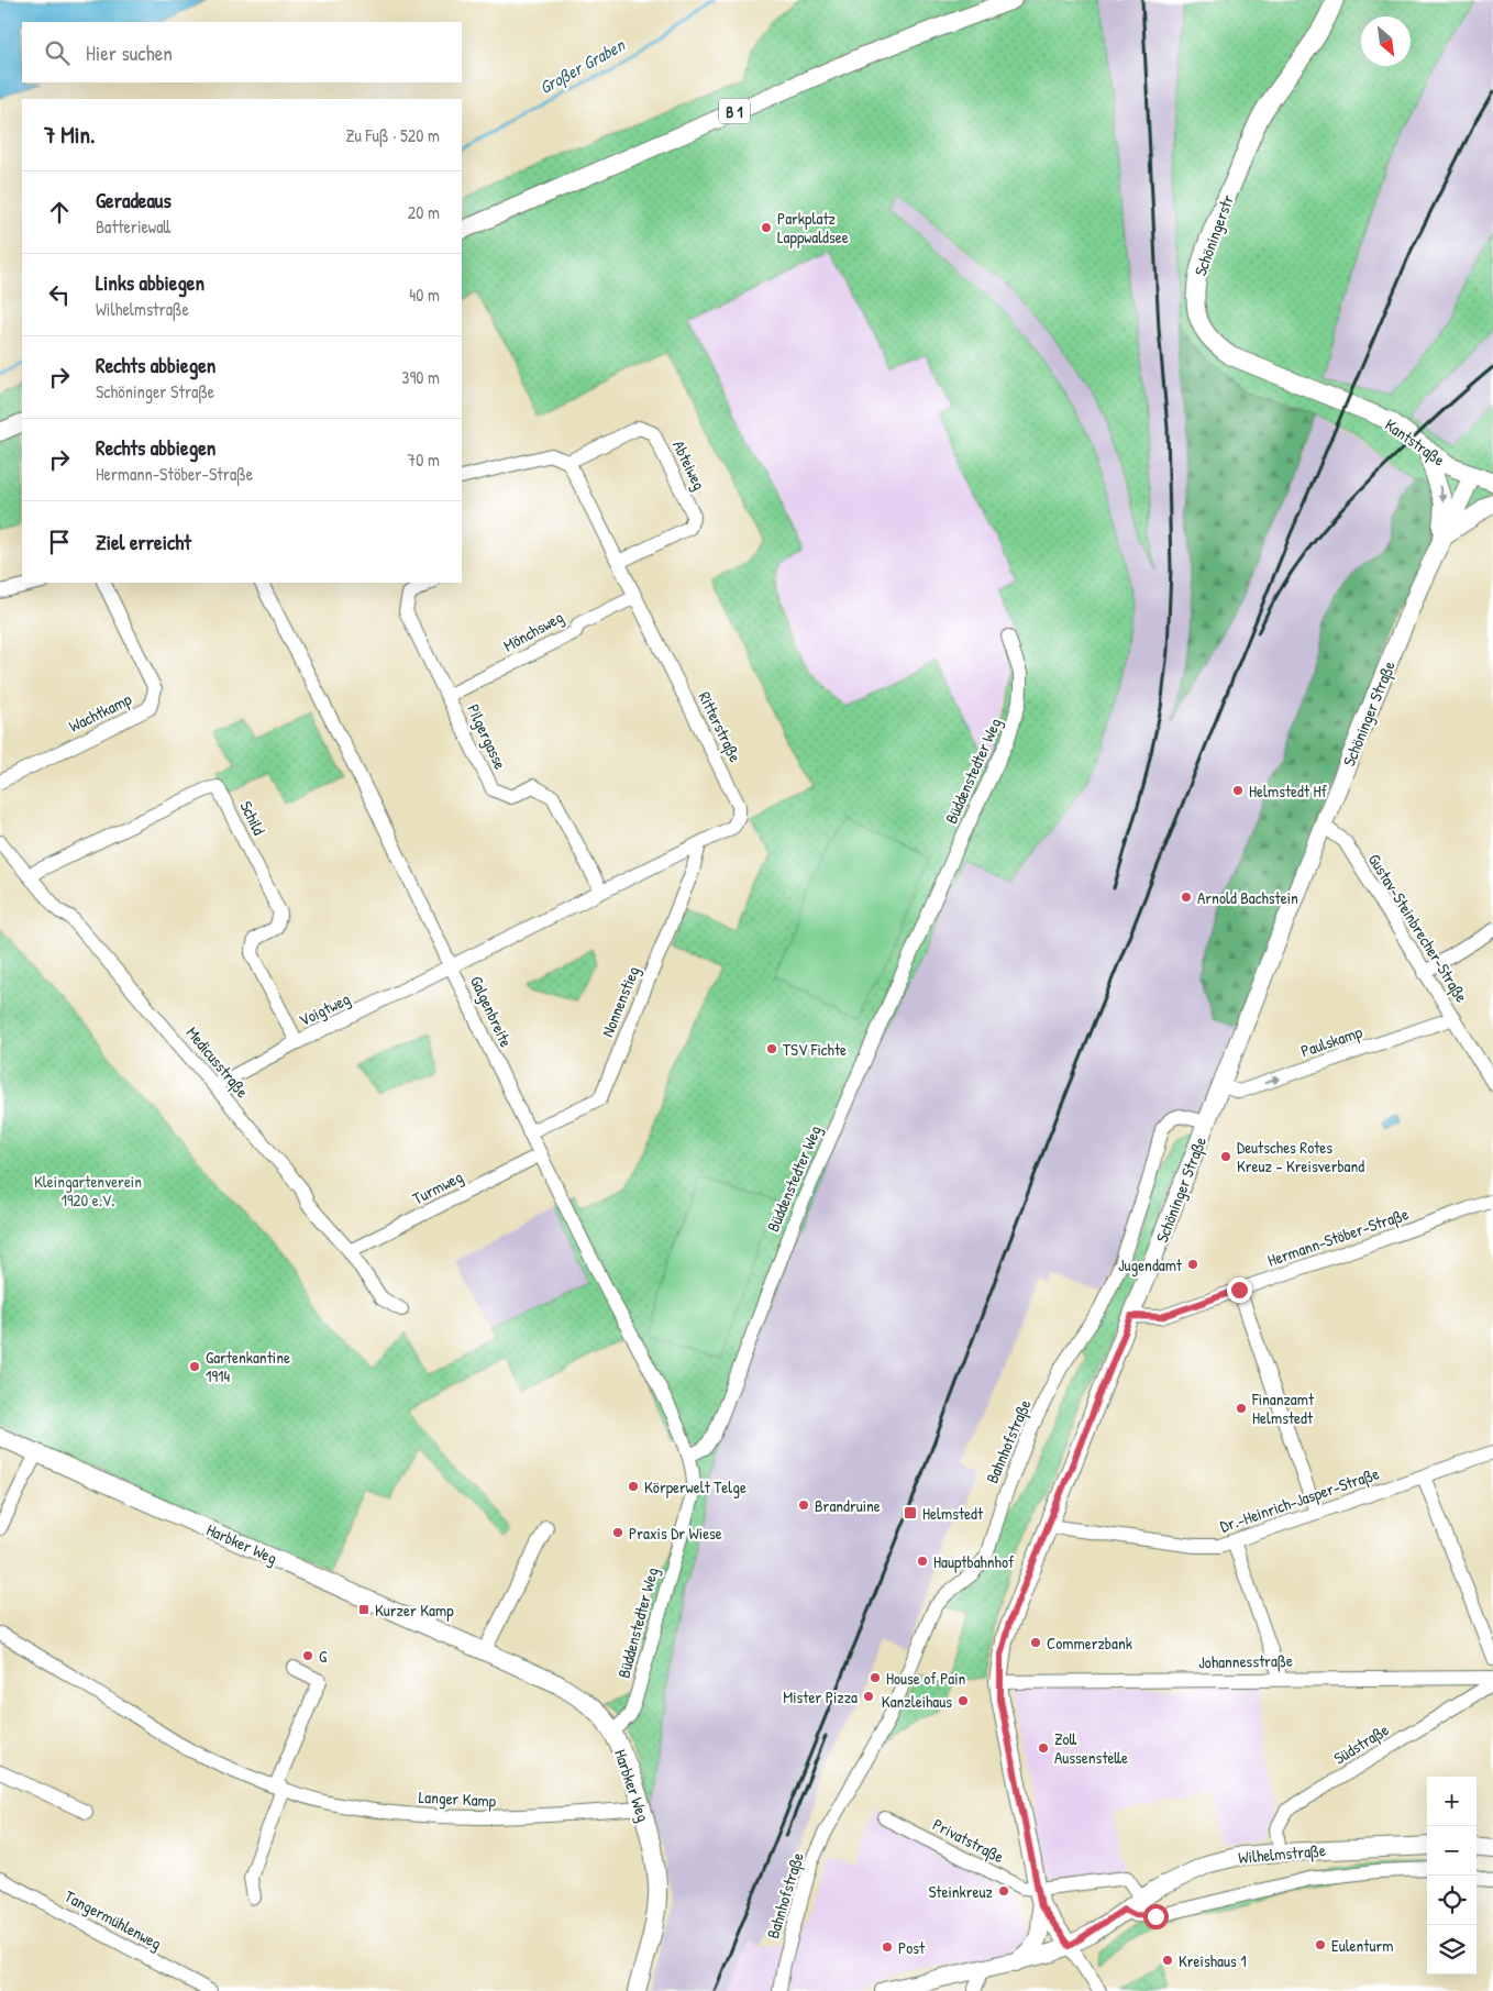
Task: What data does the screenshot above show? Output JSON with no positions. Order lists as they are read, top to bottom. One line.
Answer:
{"streets":{"main road":["B 1","Schöningerstr","Kantstraße","Schöninger Straße","Harbker Weg","Wilhelmstraße"],"street":["Abteiweg","Mönchsweg","Wachtkamp","Ritterstraße","Pilgergasse","Büddenstedter Weg","Schild","Gustav-Steinbrecher-Straße","Nonnenstieg","Voigtweg","Galgenbreite","Paulskamp","Medicusstraße","Turmweg","Hermann-Stöber-Straße","Bahnhofstraße","Dr.-Heinrich-Jasper-Straße","Johannesstraße","Südstraße","Langer Kamp","Privatstraße","Tangermühlenweg"]},"crossings":[["Schöningerstr","Kantstraße"],["Kantstraße","Schöninger Straße"],["Abteiweg","Ritterstraße"],["Mönchsweg","Ritterstraße"],["Mönchsweg","Pilgergasse"],["Schöninger Straße","Gustav-Steinbrecher-Straße"],["Schöninger Straße","Paulskamp"],["Schöninger Straße","Hermann-Stöber-Straße"],["Schöninger Straße","Bahnhofstraße"],["Schöninger Straße","Dr.-Heinrich-Jasper-Straße"],["Schöninger Straße","Johannesstraße"],["Schöninger Straße","Privatstraße"],["Schöninger Straße","Wilhelmstraße"],["Ritterstraße","Pilgergasse"],["Ritterstraße","Nonnenstieg"],["Ritterstraße","Voigtweg"],["Ritterstraße","Galgenbreite"],["Büddenstedter Weg","Galgenbreite"],["Büddenstedter Weg","Harbker Weg"],["Schild","Voigtweg"],["Schild","Medicusstraße"],["Gustav-Steinbrecher-Straße","Paulskamp"],["Nonnenstieg","Galgenbreite"],["Voigtweg","Galgenbreite"],["Voigtweg","Medicusstraße"],["Galgenbreite","Turmweg"],["Medicusstraße","Turmweg"],["Harbker Weg","Langer Kamp"],["Südstraße","Wilhelmstraße"]],"one_way":["Paulskamp"],"water":["Großer Graben"],"parks":["Kleingartenverein 1920 e.V."],"places":{"other":["Parkplatz Lappwaldsee","Helmstedt Hf","Arnold Bachstein","TSV Fichte","Deutsches Rotes Kreuz - Kreisverband","Jugendamt","Gartenkantine 1914","Finanzamt Helmstedt","Körperwelt Telge","Brandruine","Praxis Dr Wiese","Hauptbahnhof","Commerzbank","G","House of Pain","Mister Pizza","Kanzleihaus","Zoll Aussenstelle","Steinkreuz","Eulenturm","Post","Kreishaus 1"],"transit":["Helmstedt","Kurzer Kamp"]},"north":"bottom right","page":{"search":"Hier suchen","heading":["7 Min.","Zu Fuß · 520 m"],"list":[["Geradeaus","Batteriewall","20 m"],["Links abbiegen","Wilhelmstraße","40 m"],["Rechts abbiegen","Schöninger Straße","390 m"],["Rechts abbiegen","Hermann-Stöber-Straße","70 m"],"Ziel erreicht"],"map_buttons":["+","−"]}}
